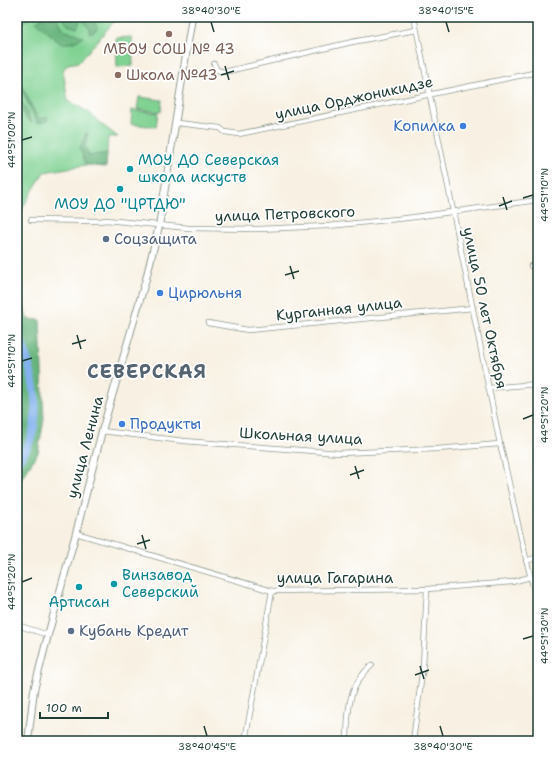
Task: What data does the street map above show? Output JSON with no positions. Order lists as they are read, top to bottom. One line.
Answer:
{"streets":{"street":["улица Орджоникидзе","улица Петровского","улица 50 лет Октября","Курганная улица","Школьная улица","улица Ленина","улица Гагарина"]},"crossings":[["улица Орджоникидзе","улица 50 лет Октября"],["улица Орджоникидзе","улица Ленина"],["улица Петровского","улица 50 лет Октября"],["улица Петровского","улица Ленина"],["улица 50 лет Октября","Курганная улица"],["улица 50 лет Октября","Школьная улица"],["улица 50 лет Октября","улица Гагарина"],["Школьная улица","улица Ленина"],["улица Ленина","улица Гагарина"]],"districts":["СЕВЕРСКАЯ"],"places":["МБОУ СОШ № 43","Школа №43","Копилка","МОУ ДО Северская школа искуств","МОУ ДО \"ЦРТДЮ\"","Соцзащита","Цирюльня","Продукты","Винзавод Северский","Артисан","Кубань Кредит"],"scale_bar":"100 m","coordinates":["38°40'30\"E","38°40'15\"E","44°51'00\"N","44°51'10\"N","44°51'20\"N","44°51'30\"N","38°40'45\"E"]}
